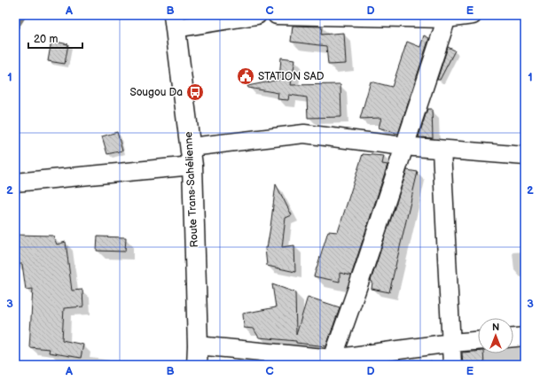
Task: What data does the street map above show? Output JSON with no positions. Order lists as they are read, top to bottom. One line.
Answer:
{"streets":{"highway":["Route Trans-Sahélienne"]},"places":{"public building":["STATION SAD"],"bus stop":["Sougou Da"]},"scale_bar":"20 m","north":"top","grid":{"columns":["A","B","C","D","E"],"rows":["1","2","3"]}}
